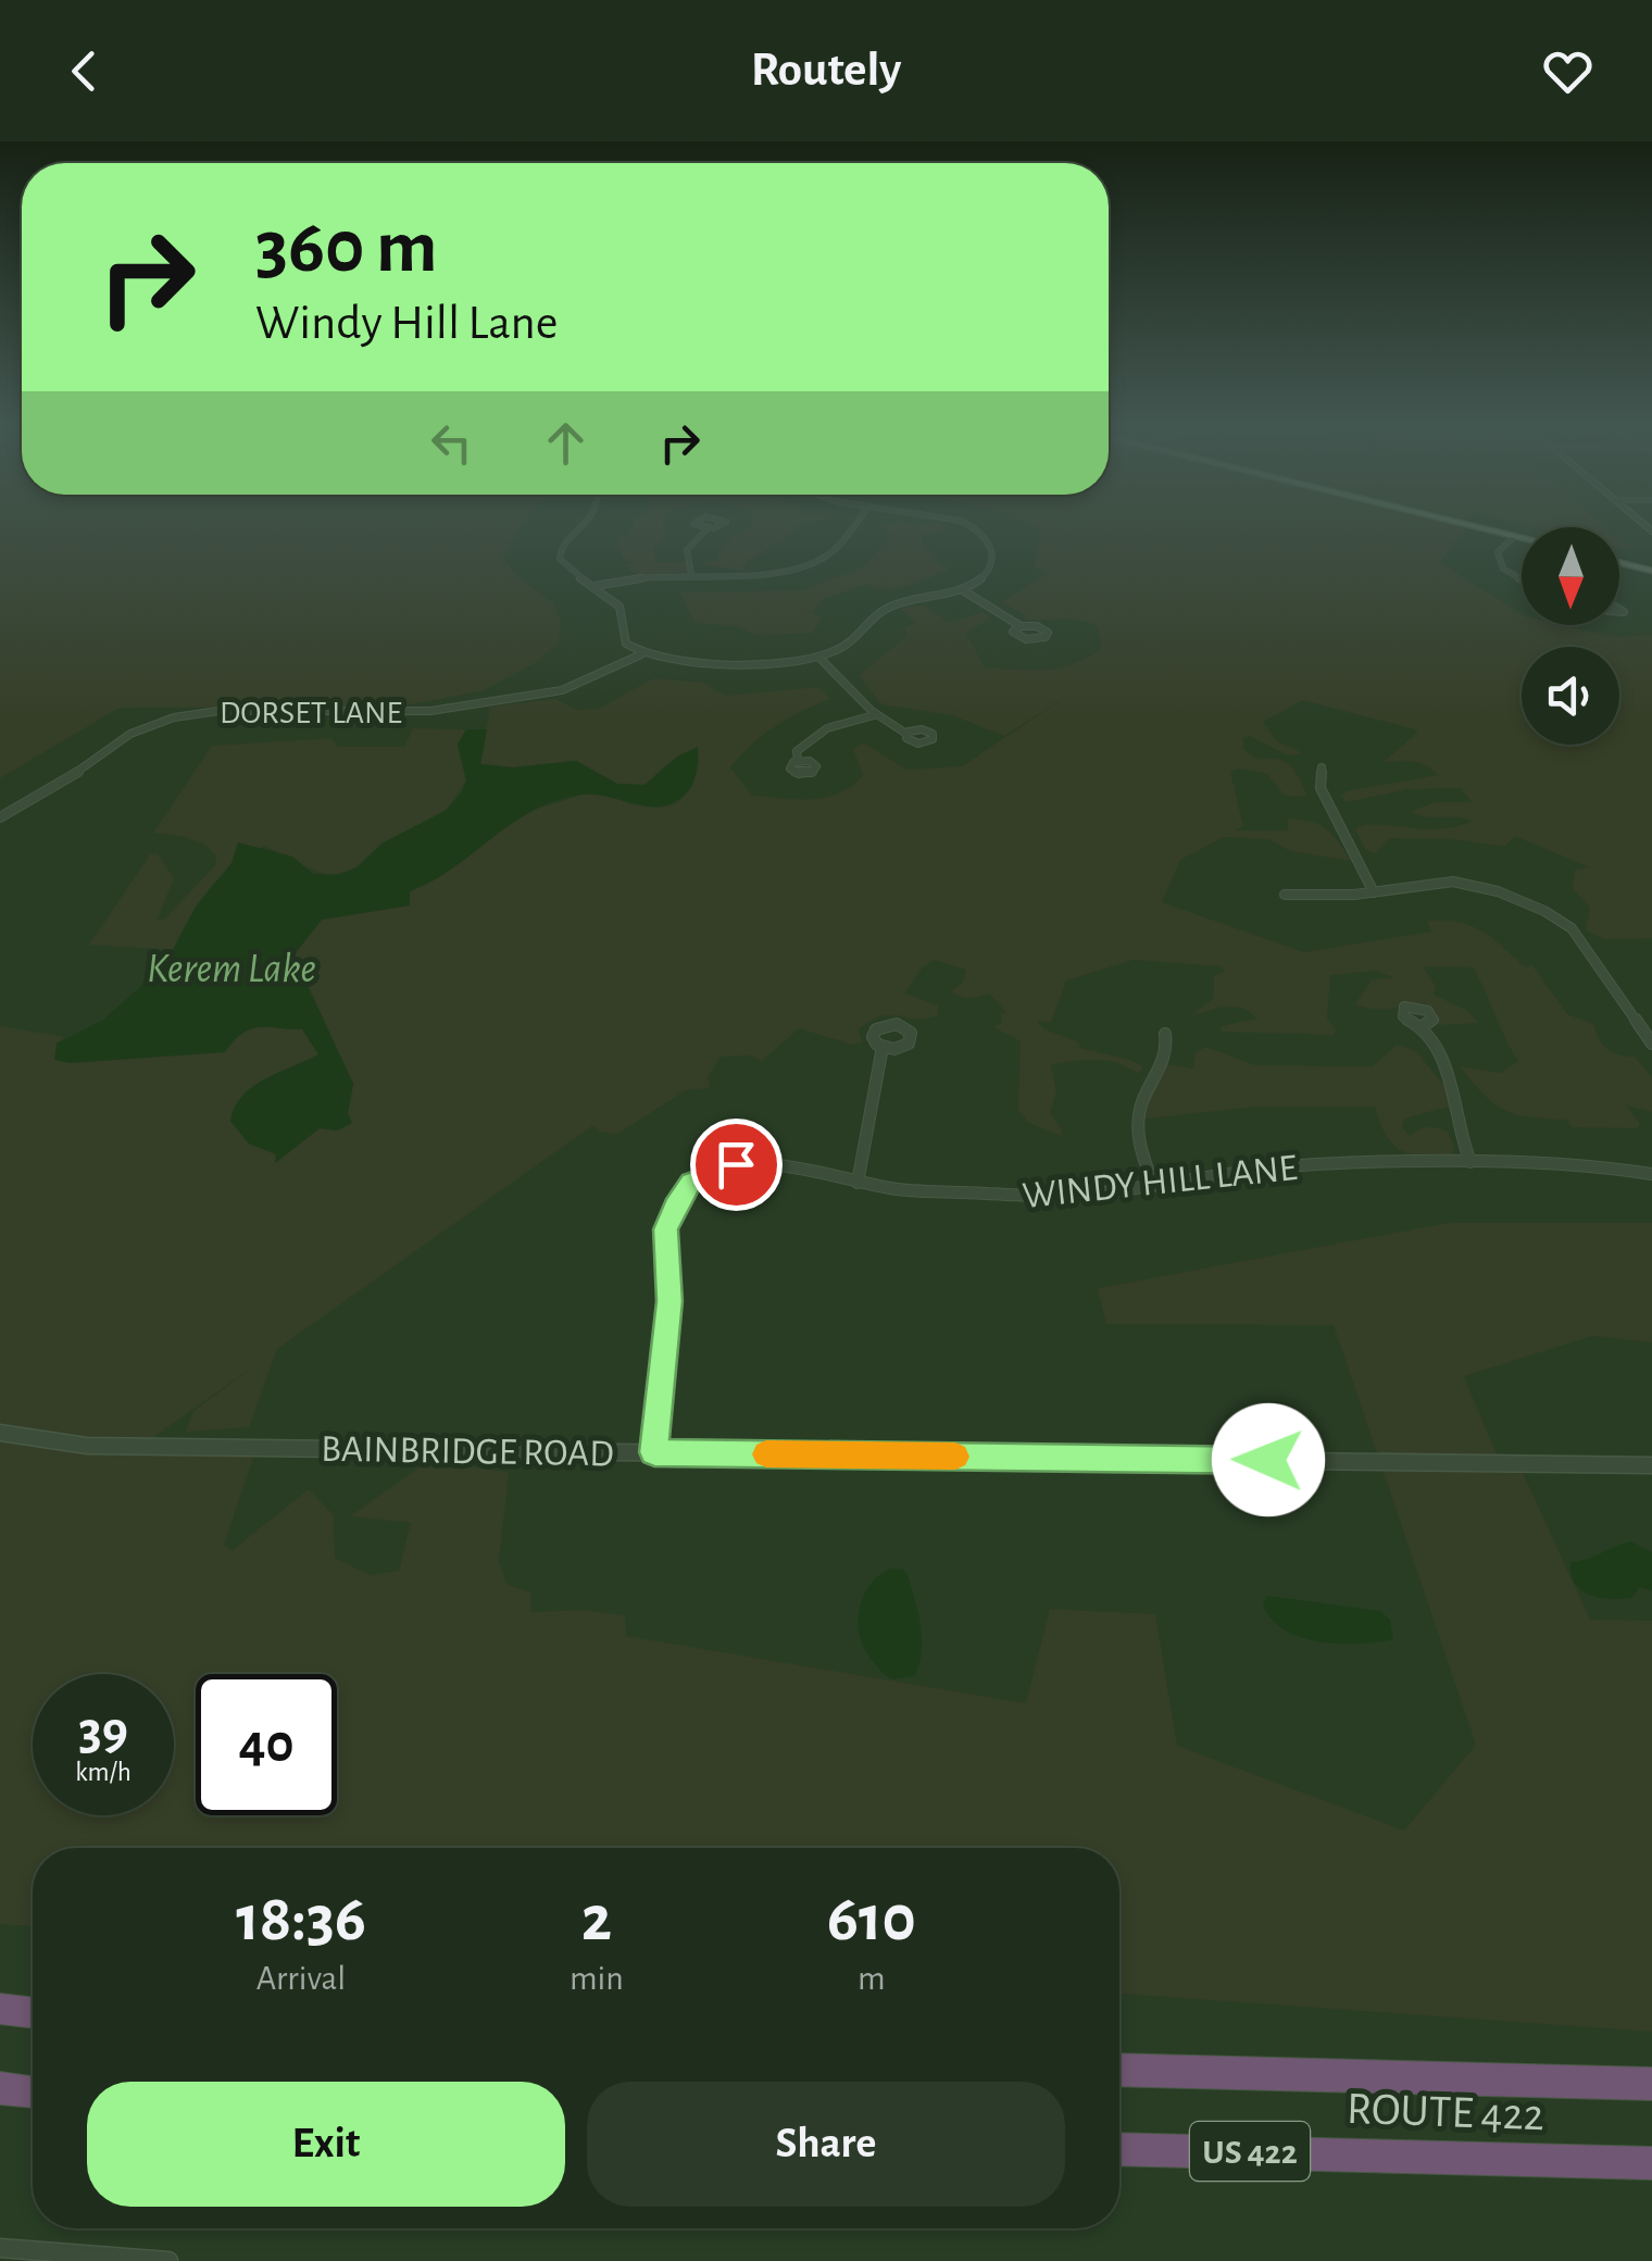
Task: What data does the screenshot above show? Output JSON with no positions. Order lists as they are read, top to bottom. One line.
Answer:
{"streets":{"highway":["ROUTE 422","US 422"],"street":["DORSET LANE","WINDY HILL LANE","BAINBRIDGE ROAD"]},"crossings":[["WINDY HILL LANE","BAINBRIDGE ROAD"]],"water":["Kerem Lake"],"north":"bottom","page":{"header":"Routely","turn":["360 m","Windy Hill Lane"],"speed":"39 km/h","limit":"40","eta":["18:36","Arrival","2","min","610","m"],"buttons":["Exit","Share"]}}
